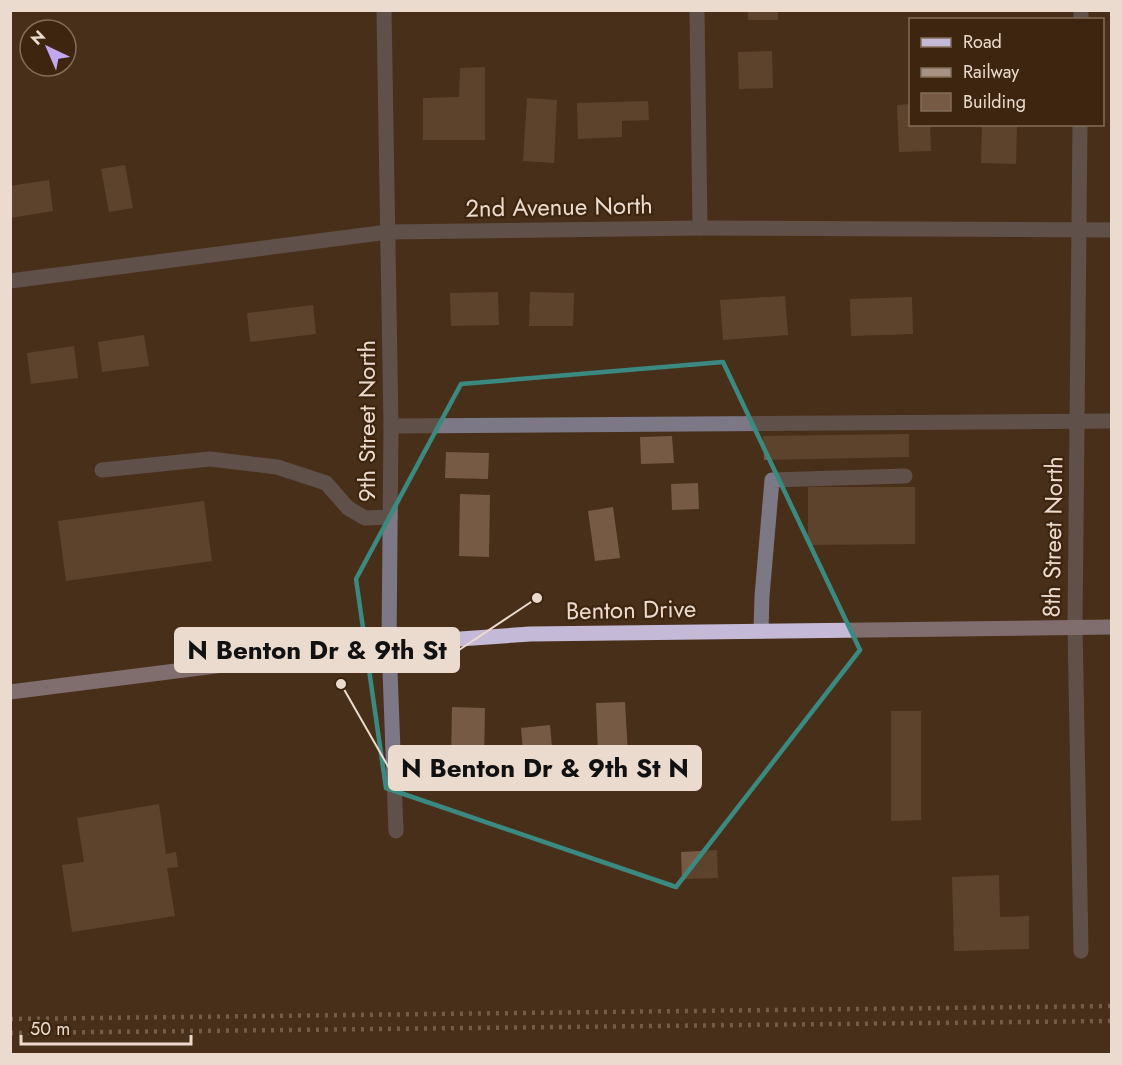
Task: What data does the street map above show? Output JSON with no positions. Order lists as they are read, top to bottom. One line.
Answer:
{"streets":{"main road":["Benton Drive"],"street":["2nd Avenue North","9th Street North","8th Street North"]},"crossings":[["2nd Avenue North","9th Street North"],["2nd Avenue North","8th Street North"],["9th Street North","Benton Drive"],["8th Street North","Benton Drive"]],"places":["N Benton Dr & 9th St","N Benton Dr & 9th St N"],"legend":["Road","Railway","Building"],"scale_bar":"50 m","north":"top left"}
